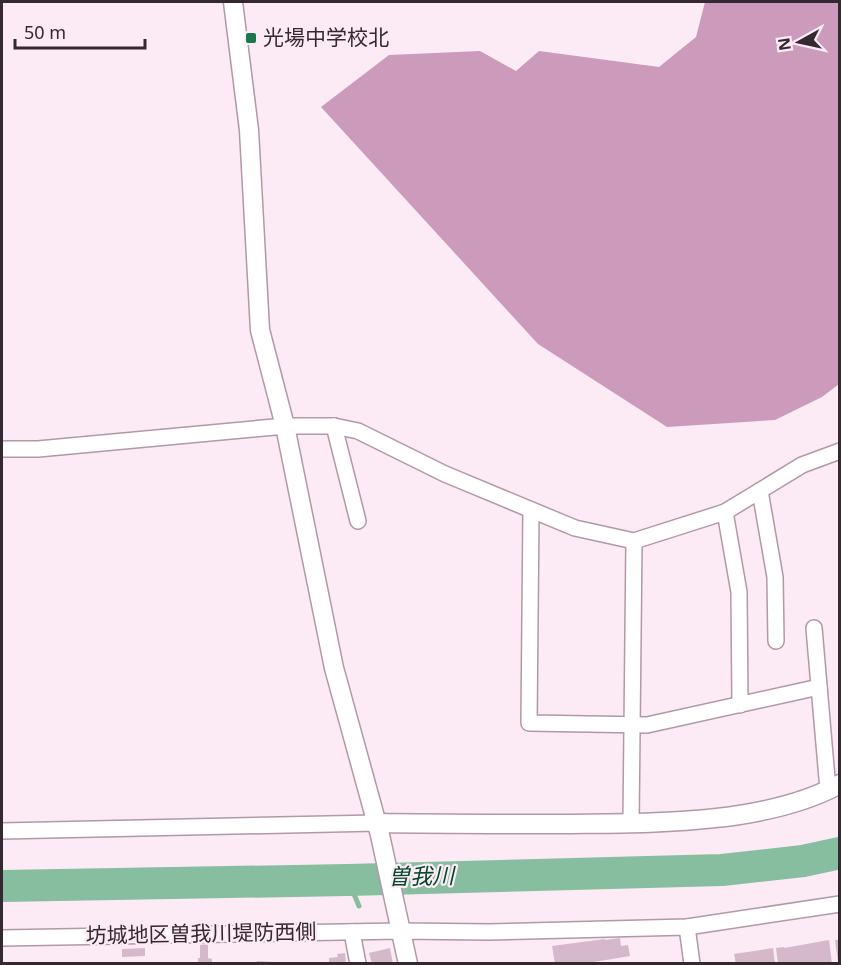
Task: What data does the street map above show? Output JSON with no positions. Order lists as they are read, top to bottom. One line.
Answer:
{"streets":{"street":["坊城地区曽我川堤防西側"]},"water":["曽我川"],"places":{"transit":["光場中学校北"]},"scale_bar":"50 m","north":"left"}
